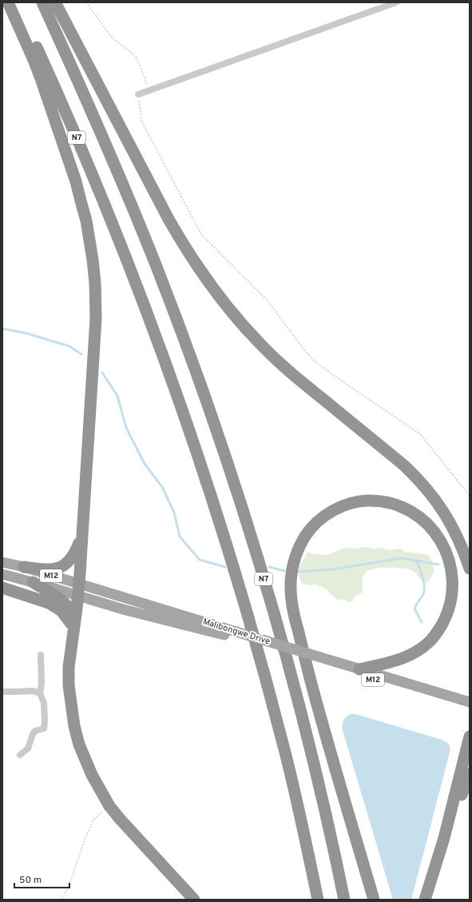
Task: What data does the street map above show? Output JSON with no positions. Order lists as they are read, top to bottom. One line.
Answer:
{"streets":{"highway":["N7"],"main road":["M12","Malibongwe Drive"]},"scale_bar":"50 m"}
